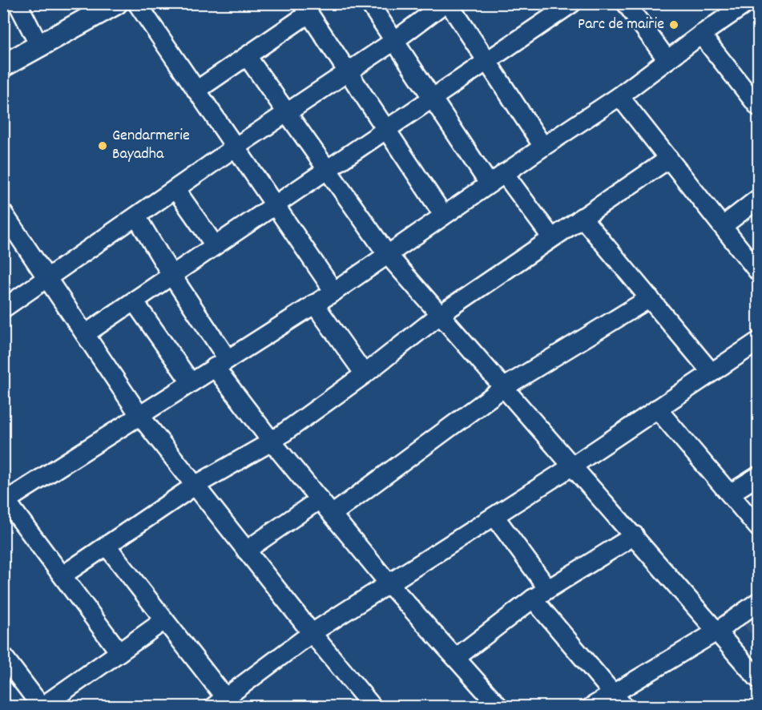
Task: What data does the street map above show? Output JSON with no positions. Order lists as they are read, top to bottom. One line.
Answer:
{"places":["Parc de mairie","Gendarmerie Bayadha"]}
